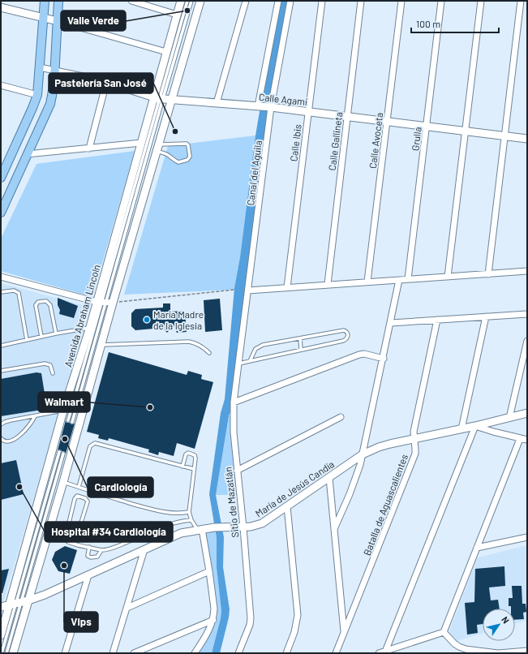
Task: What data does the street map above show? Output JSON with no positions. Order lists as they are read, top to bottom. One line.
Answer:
{"streets":{"main road":["Calle Agamí","Avenida Abraham Lincoln","María de Jesús Candía"],"street":["Grulla","Calle Avoceta","Calle Gallineta","Calle Ibis","Canal del Aguila","Sitio de Mazatlán","Batalla de Aguascalientes"]},"crossings":[["Calle Agamí","Grulla"],["Calle Agamí","Calle Avoceta"],["Calle Agamí","Calle Gallineta"],["Calle Agamí","Calle Ibis"],["Calle Agamí","Canal del Aguila"],["Calle Agamí","Avenida Abraham Lincoln"],["Canal del Aguila","Sitio de Mazatlán"],["Avenida Abraham Lincoln","María de Jesús Candía"],["María de Jesús Candía","Sitio de Mazatlán"],["María de Jesús Candía","Batalla de Aguascalientes"]],"places":["Valle Verde","Pastelería San José","María Madre de la Iglesia","Walmart","Cardiología","Hospital #34 Cardiología","Vips"],"scale_bar":"100 m","north":"top right"}
